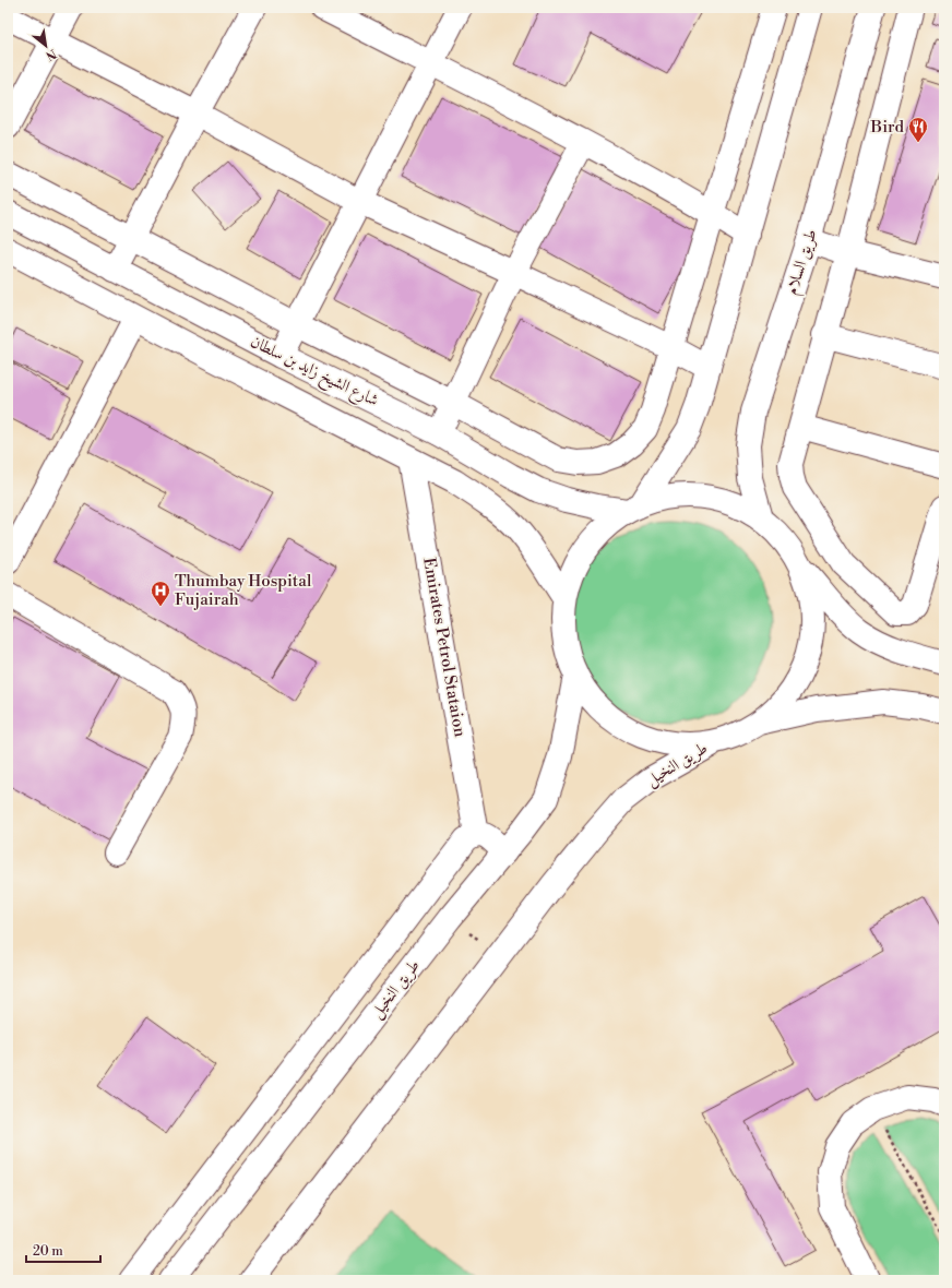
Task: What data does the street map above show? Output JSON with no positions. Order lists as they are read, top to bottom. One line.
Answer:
{"streets":{"street":["طريق السلام","شارع الشيخ زايد بن سلطان","Emirates Petrol Stataion","طريق النخيل"]},"crossings":[["شارع الشيخ زايد بن سلطان","Emirates Petrol Stataion"]],"places":{"restaurant":["Bird"],"hospital":["Thumbay Hospital Fujairah"]},"scale_bar":"20 m","north":"bottom right"}
